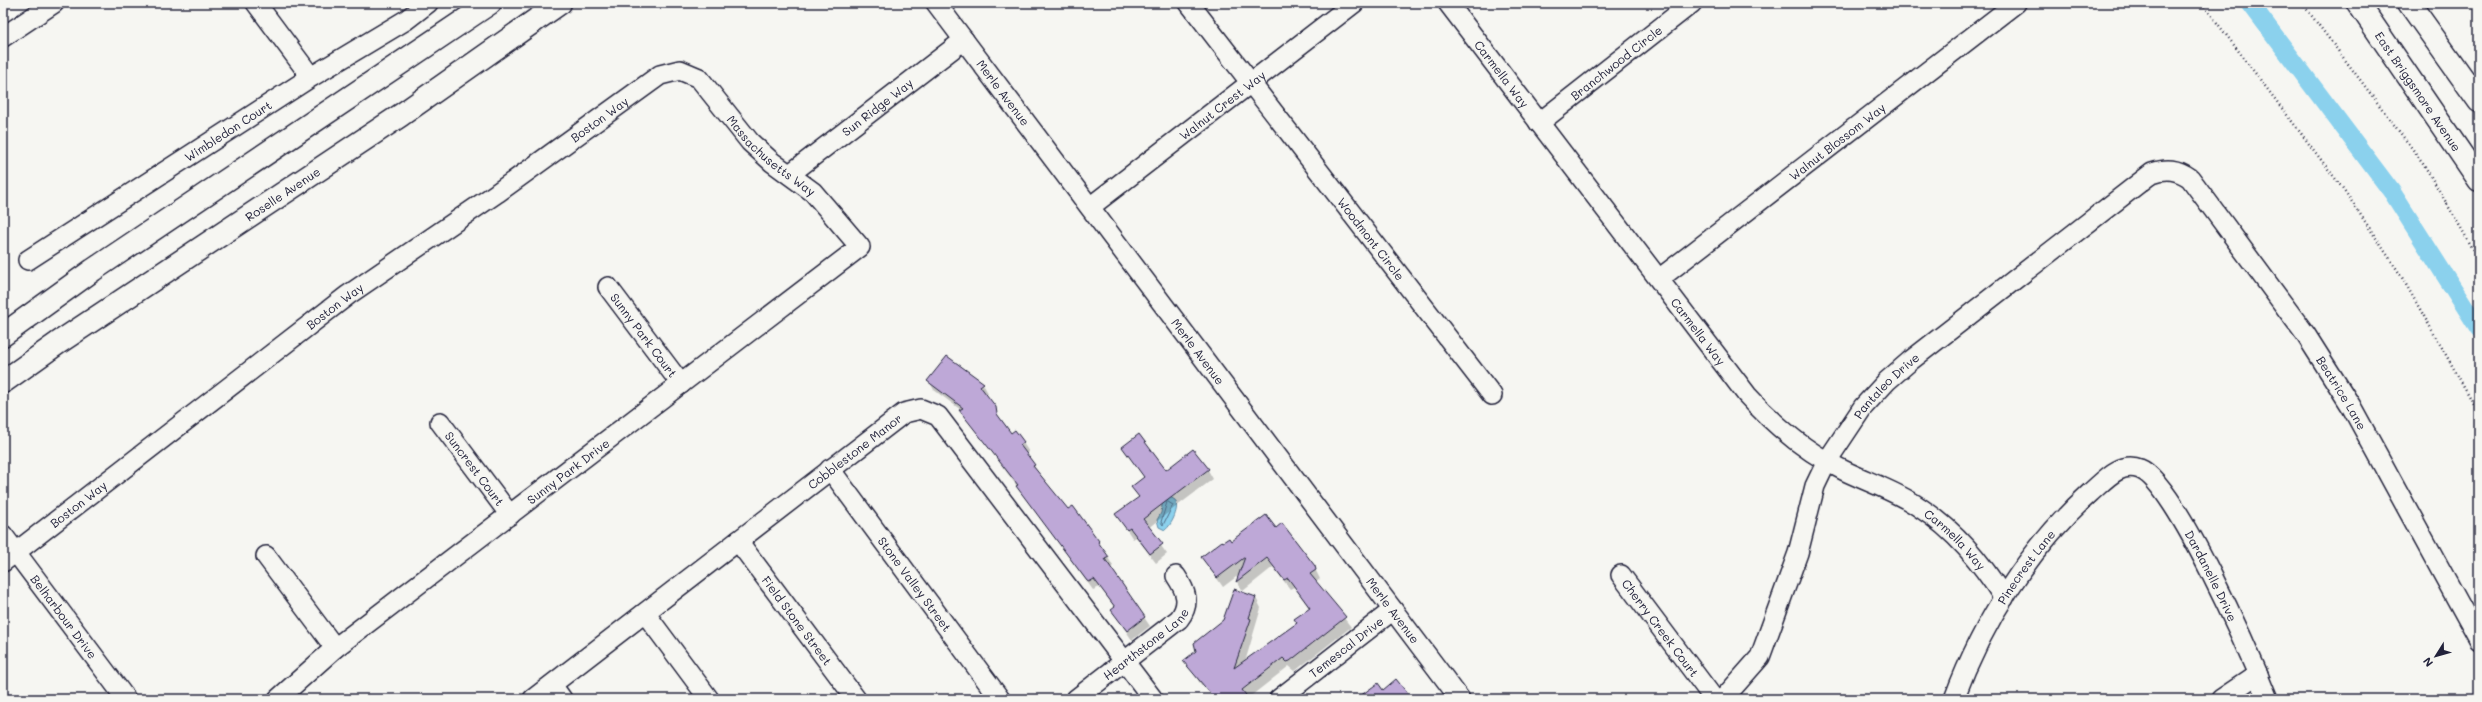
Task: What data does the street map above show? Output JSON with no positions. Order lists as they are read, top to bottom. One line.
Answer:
{"streets":{"main road":["East Briggsmore Avenue","Roselle Avenue"],"street":["Branchwood Circle","Carmella Way","Merle Avenue","Walnut Crest Way","Sun Ridge Way","Boston Way","Wimbledon Court","Walnut Blossom Way","Massachusetts Way","Woodmont Circle","Sunny Park Court","Pantaleo Drive","Beatrice Lane","Cobblestone Manor","Suncrest Court","Sunny Park Drive","Pinecrest Lane","Dardanelle Drive","Stone Valley Street","Belharbour Drive","Field Stone Street","Cherry Creek Court","Hearthstone Lane","Temescal Drive"]},"crossings":[["Branchwood Circle","Carmella Way"],["Carmella Way","Walnut Blossom Way"],["Carmella Way","Pantaleo Drive"],["Carmella Way","Pinecrest Lane"],["Merle Avenue","Walnut Crest Way"],["Merle Avenue","Sun Ridge Way"],["Merle Avenue","Temescal Drive"],["Walnut Crest Way","Woodmont Circle"],["Sun Ridge Way","Massachusetts Way"],["Boston Way","Massachusetts Way"],["Boston Way","Belharbour Drive"],["Massachusetts Way","Sunny Park Drive"],["Sunny Park Court","Sunny Park Drive"],["Pantaleo Drive","Beatrice Lane"],["Cobblestone Manor","Stone Valley Street"],["Cobblestone Manor","Field Stone Street"],["Cobblestone Manor","Hearthstone Lane"],["Suncrest Court","Sunny Park Drive"],["Pinecrest Lane","Dardanelle Drive"]],"north":"bottom left"}
